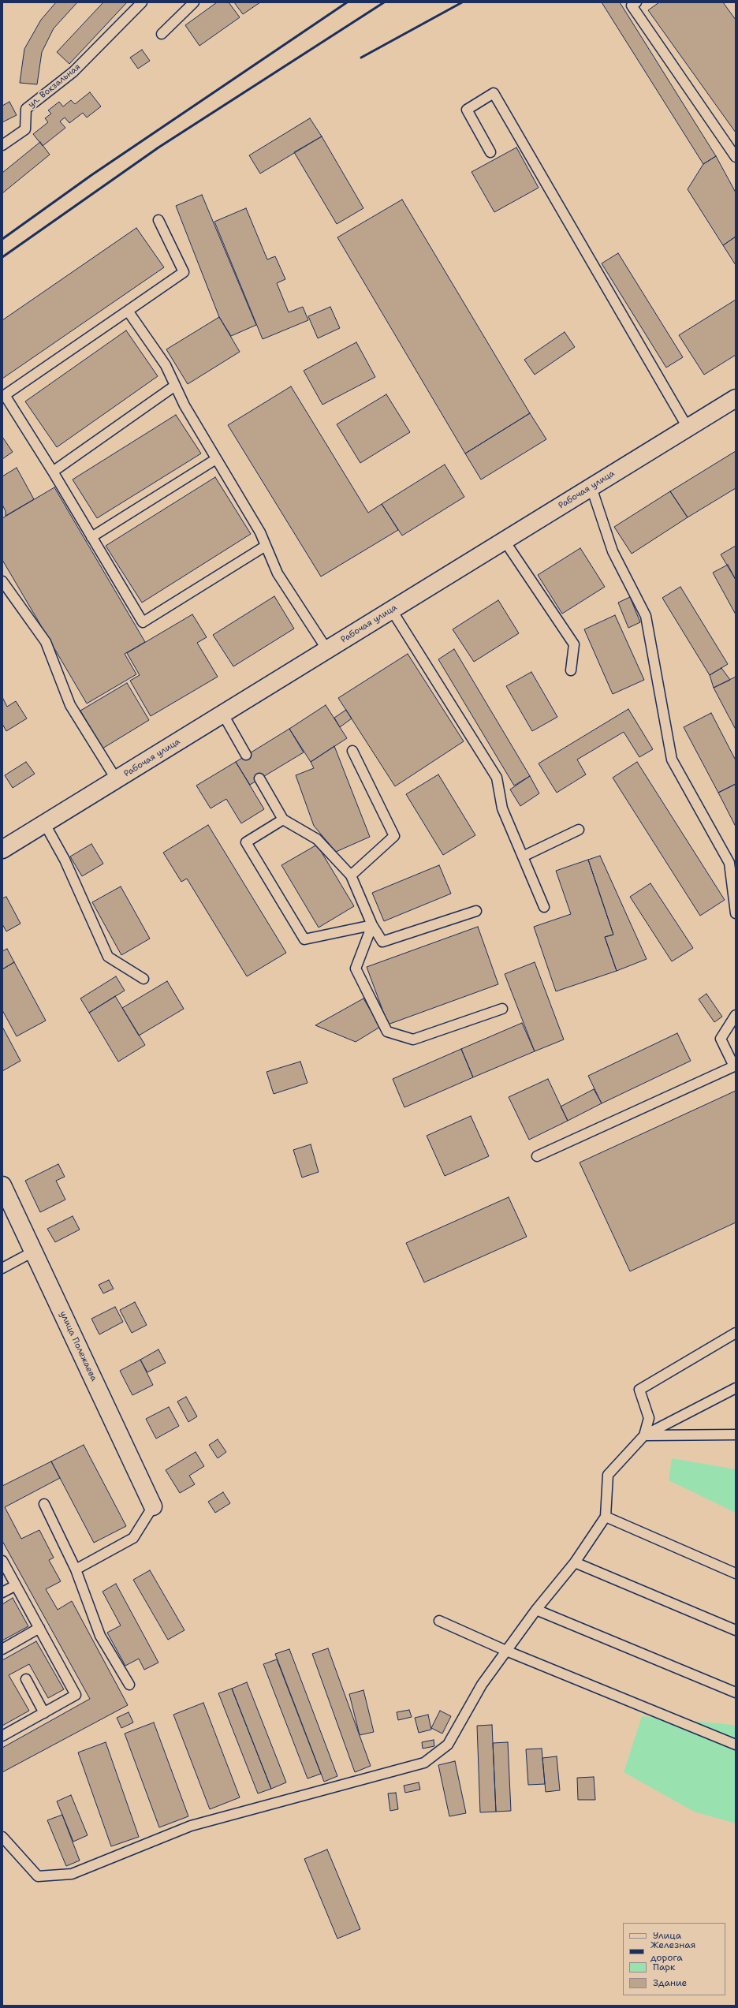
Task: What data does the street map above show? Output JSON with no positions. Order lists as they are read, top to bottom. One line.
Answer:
{"streets":{"street":["Рабочая улица","улица Полежаева"],"lane":["ул. Вокзальная"]},"legend":["Улица","Железная дорога","Парк","Здание"]}
